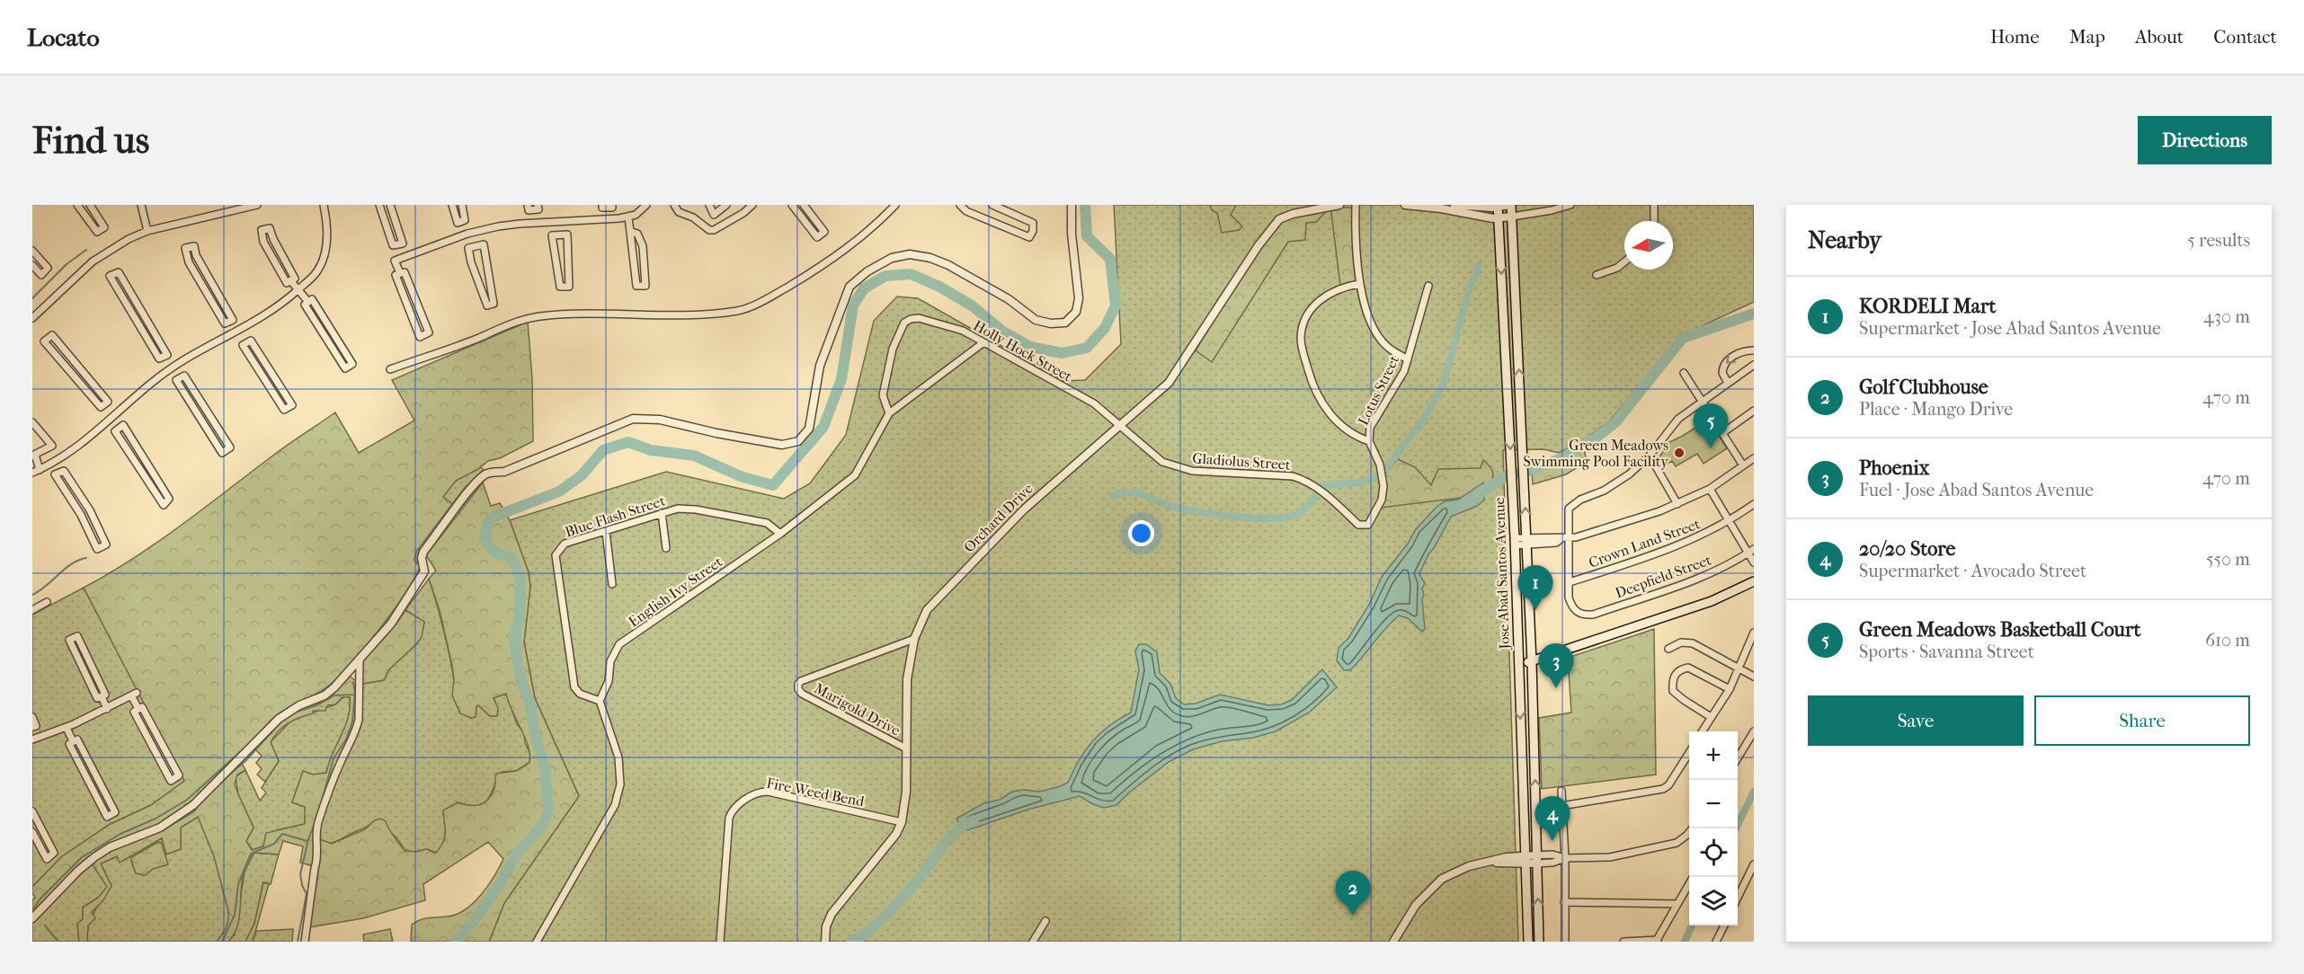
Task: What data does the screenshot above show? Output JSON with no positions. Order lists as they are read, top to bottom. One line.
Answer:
{"streets":{"main road":["Jose Abad Santos Avenue"],"street":["Holly Hock Street","Lotus Street","Gladiolus Street","Blue Flash Street","Orchard Drive","Crown Land Street","Deepfield Street","English Ivy Street","Marigold Drive","Fire Weed Bend"]},"crossings":[["Holly Hock Street","Gladiolus Street"],["Holly Hock Street","Orchard Drive"],["Holly Hock Street","English Ivy Street"],["Lotus Street","Gladiolus Street"],["Gladiolus Street","Orchard Drive"],["Blue Flash Street","English Ivy Street"],["Orchard Drive","Marigold Drive"],["Orchard Drive","Fire Weed Bend"],["Crown Land Street","Deepfield Street"]],"places":["Green Meadows Swimming Pool Facility"],"north":"left","page":{"header":"Locato","nav":["Home","Map","About","Contact"],"buttons":["Directions",["Save","Share"]],"title":"Find us","heading":["Nearby","5 results"],"list":[{"mark":"1","name":"KORDELI Mart","note":"Supermarket · Jose Abad Santos Avenue","value":"430 m"},{"mark":"2","name":"Golf Clubhouse","note":"Place · Mango Drive","value":"470 m"},{"mark":"3","name":"Phoenix","note":"Fuel · Jose Abad Santos Avenue","value":"470 m"},{"mark":"4","name":"20/20 Store","note":"Supermarket · Avocado Street","value":"550 m"},{"mark":"5","name":"Green Meadows Basketball Court","note":"Sports · Savanna Street","value":"610 m"}],"pins":["5","1","3","4","2"],"map_buttons":["+","−"]}}
